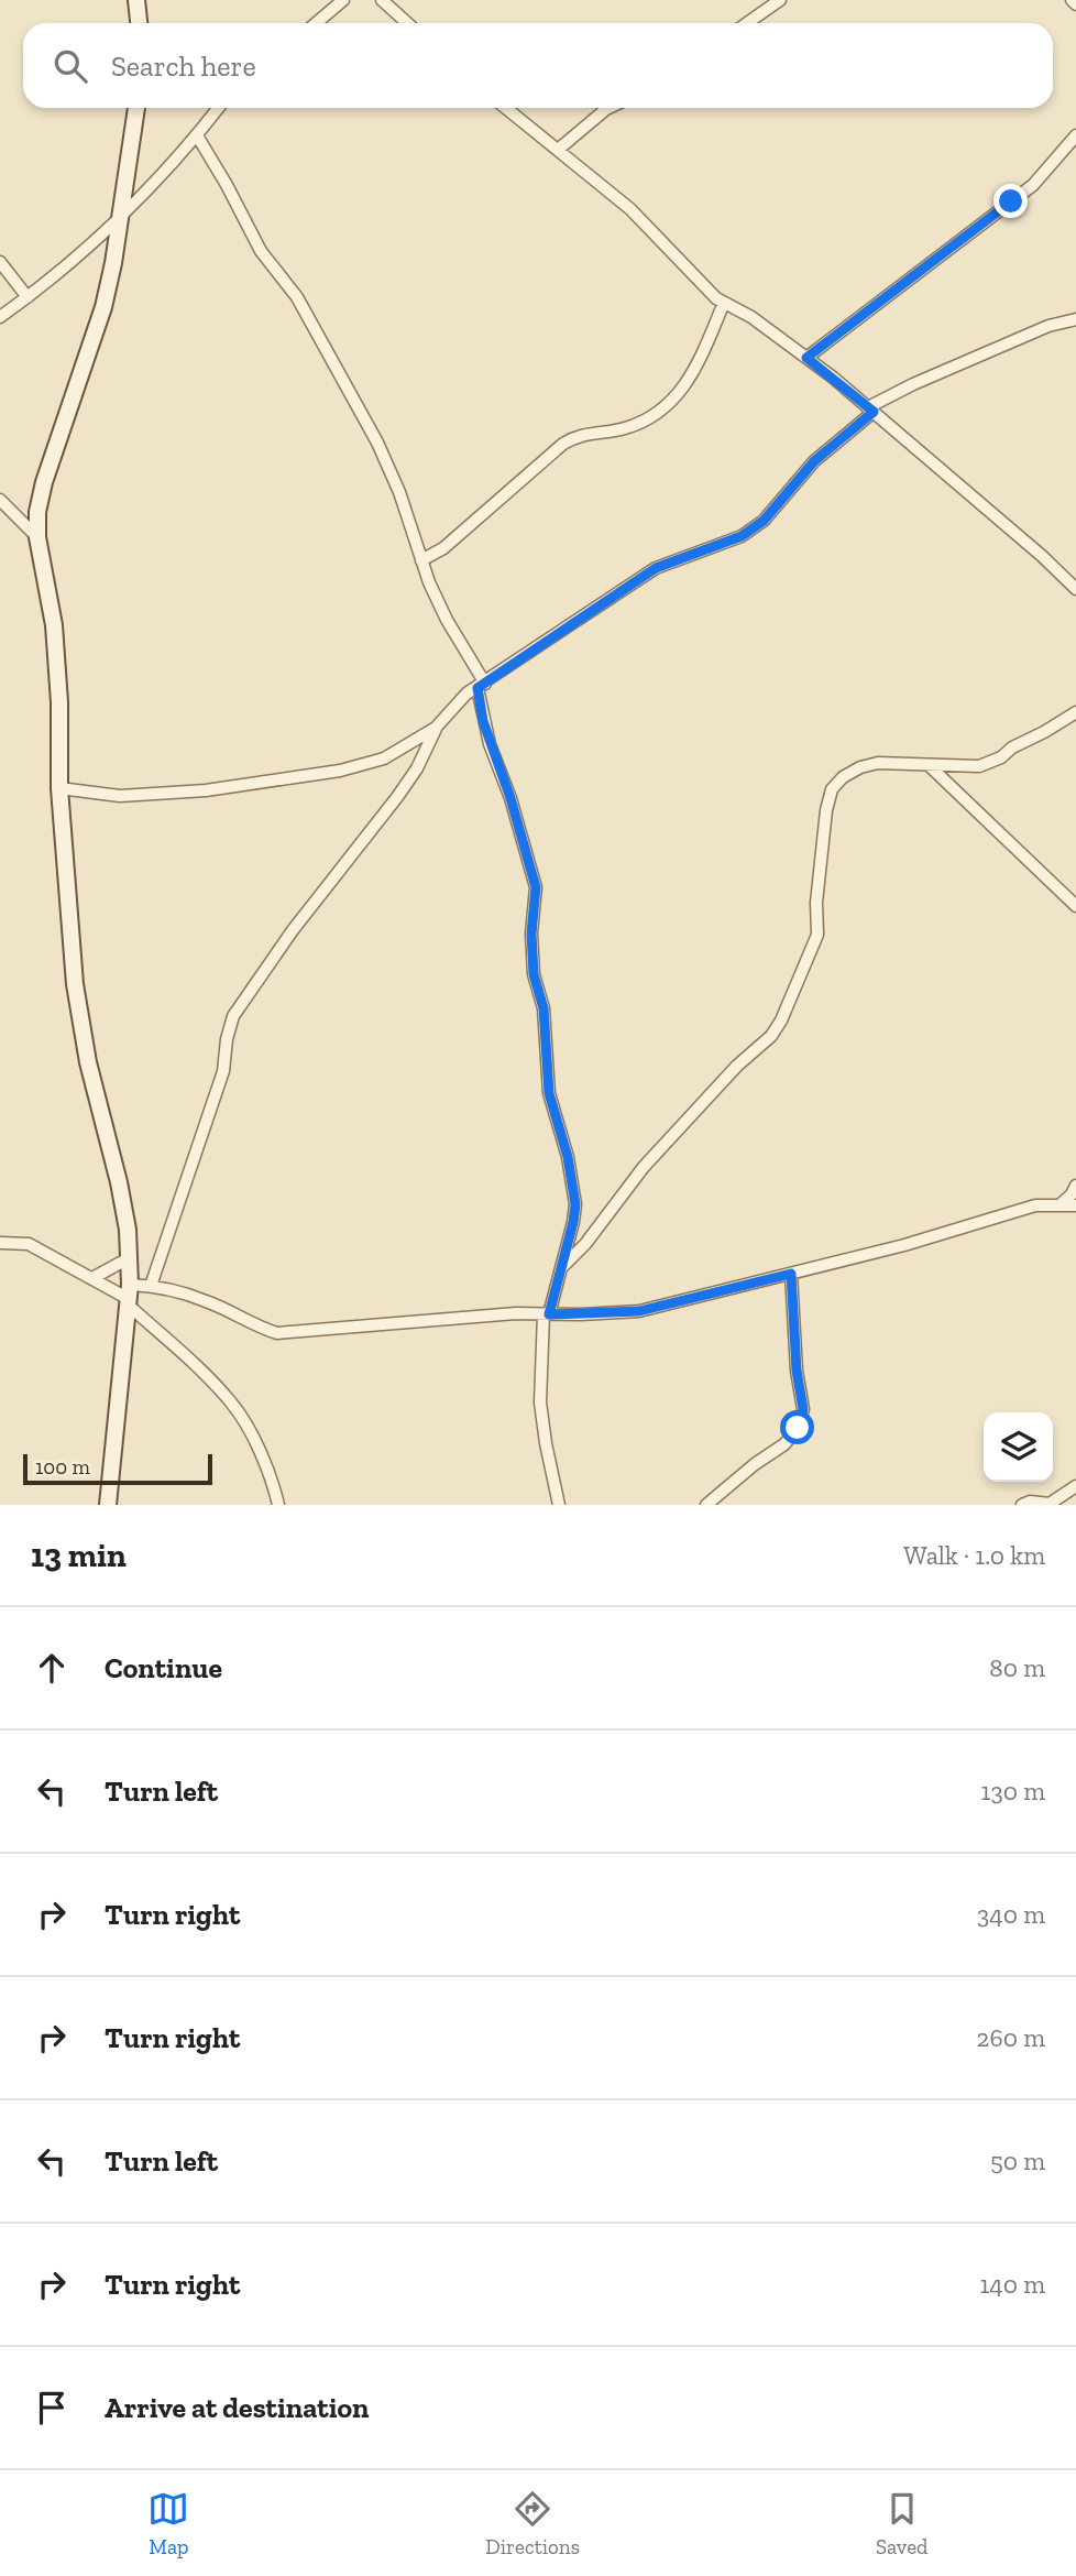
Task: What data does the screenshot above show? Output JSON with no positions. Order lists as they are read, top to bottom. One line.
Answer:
{"scale_bar":"100 m","page":{"search":"Search here","scale":"100 m","heading":["13 min","Walk · 1.0 km"],"list":[["Continue","80 m"],["Turn left","130 m"],["Turn right","340 m"],["Turn right","260 m"],["Turn left","50 m"],["Turn right","140 m"],"Arrive at destination"],"nav":["Map","Directions","Saved"]}}
